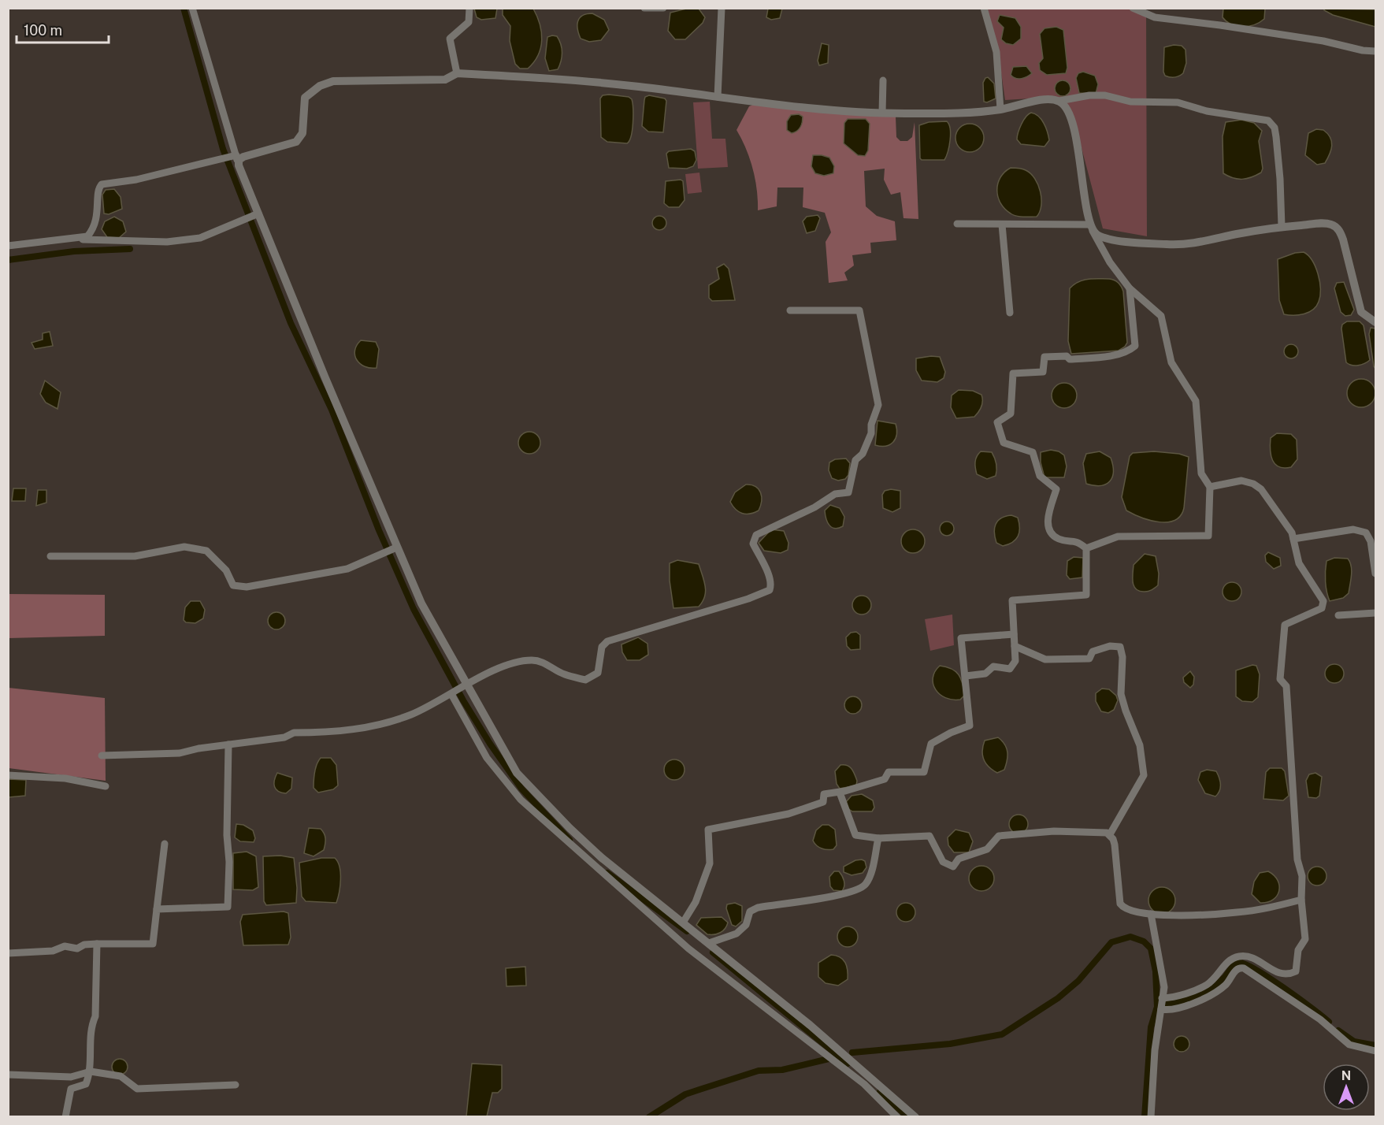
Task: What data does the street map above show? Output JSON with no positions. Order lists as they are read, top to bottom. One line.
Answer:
{"scale_bar":"100 m","north":"top"}
